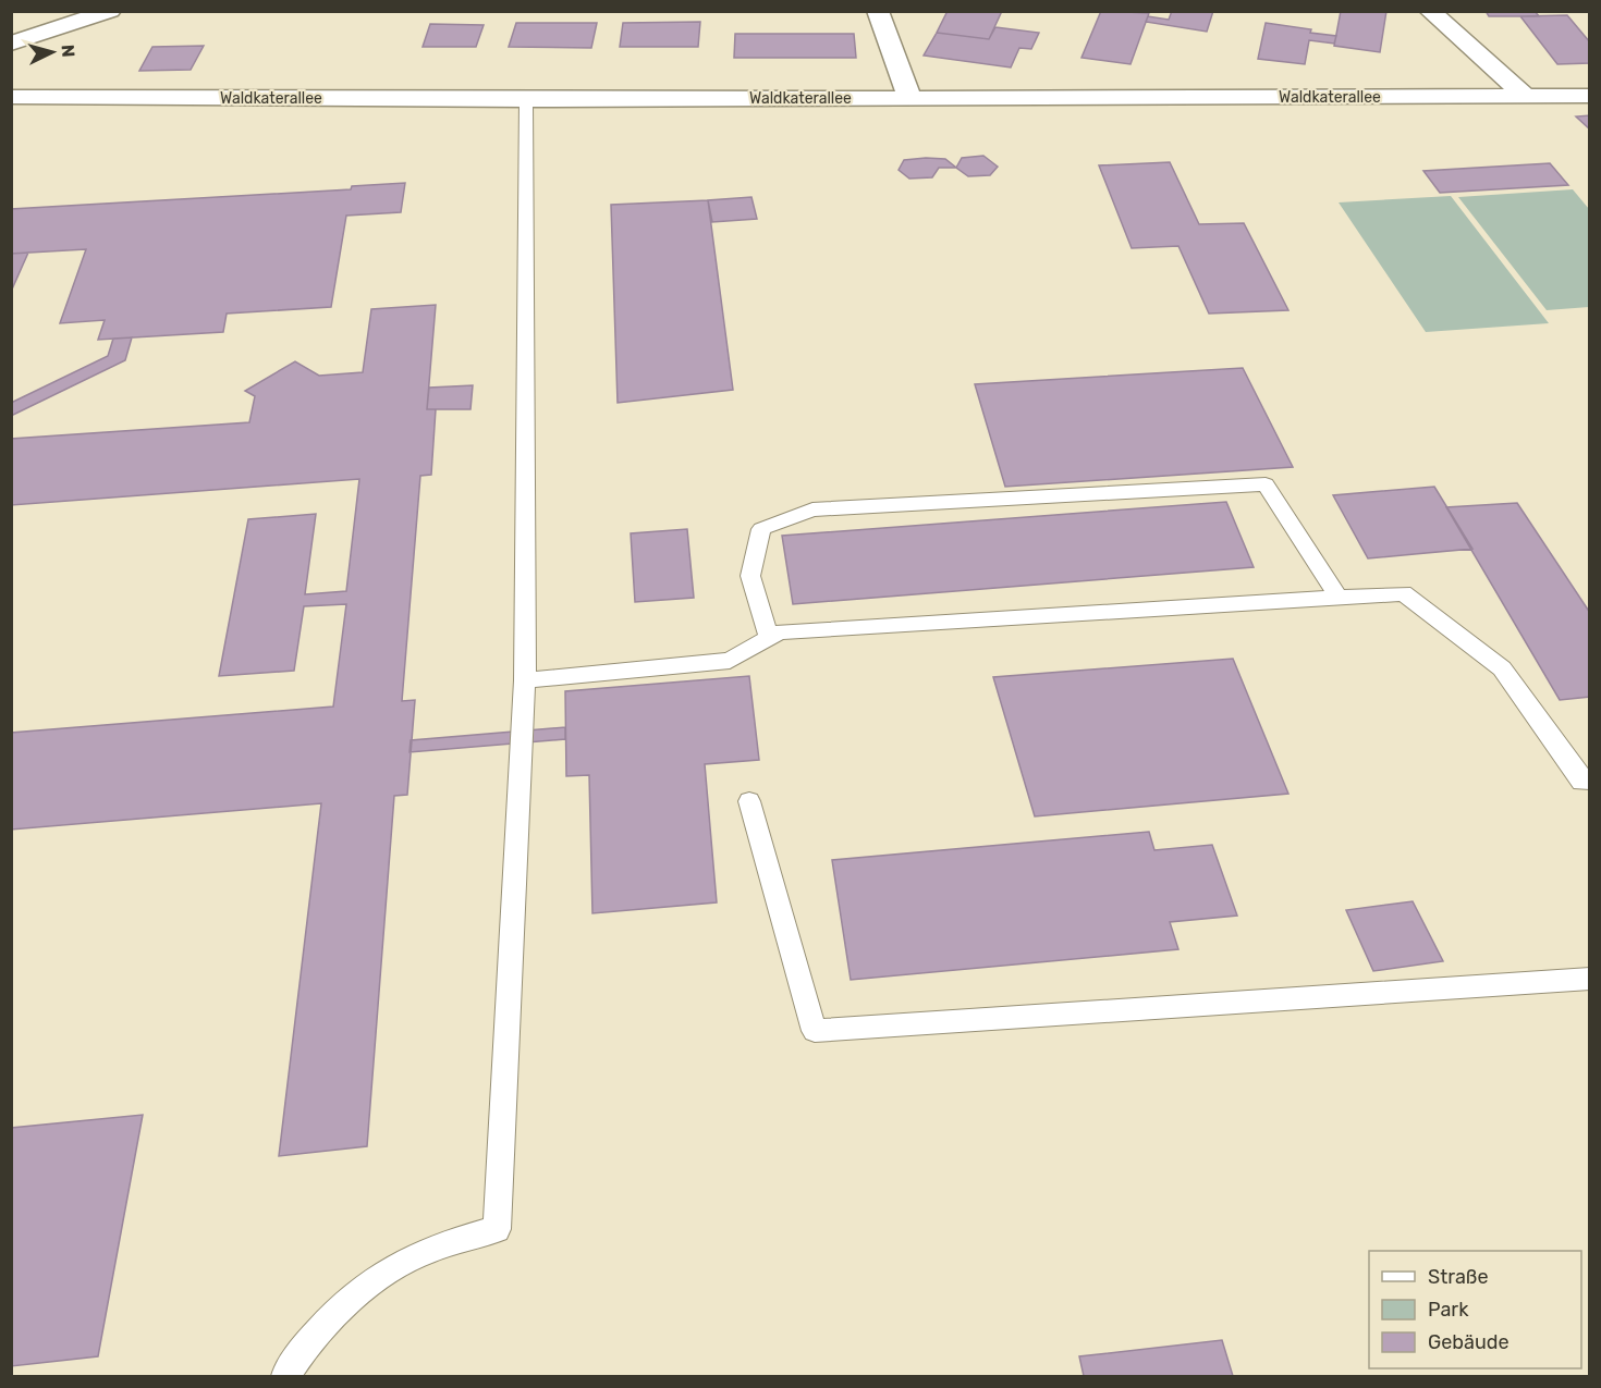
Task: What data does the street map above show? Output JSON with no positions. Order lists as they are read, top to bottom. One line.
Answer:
{"streets":{"street":["Waldkaterallee"]},"legend":["Straße","Park","Gebäude"],"north":"right"}
